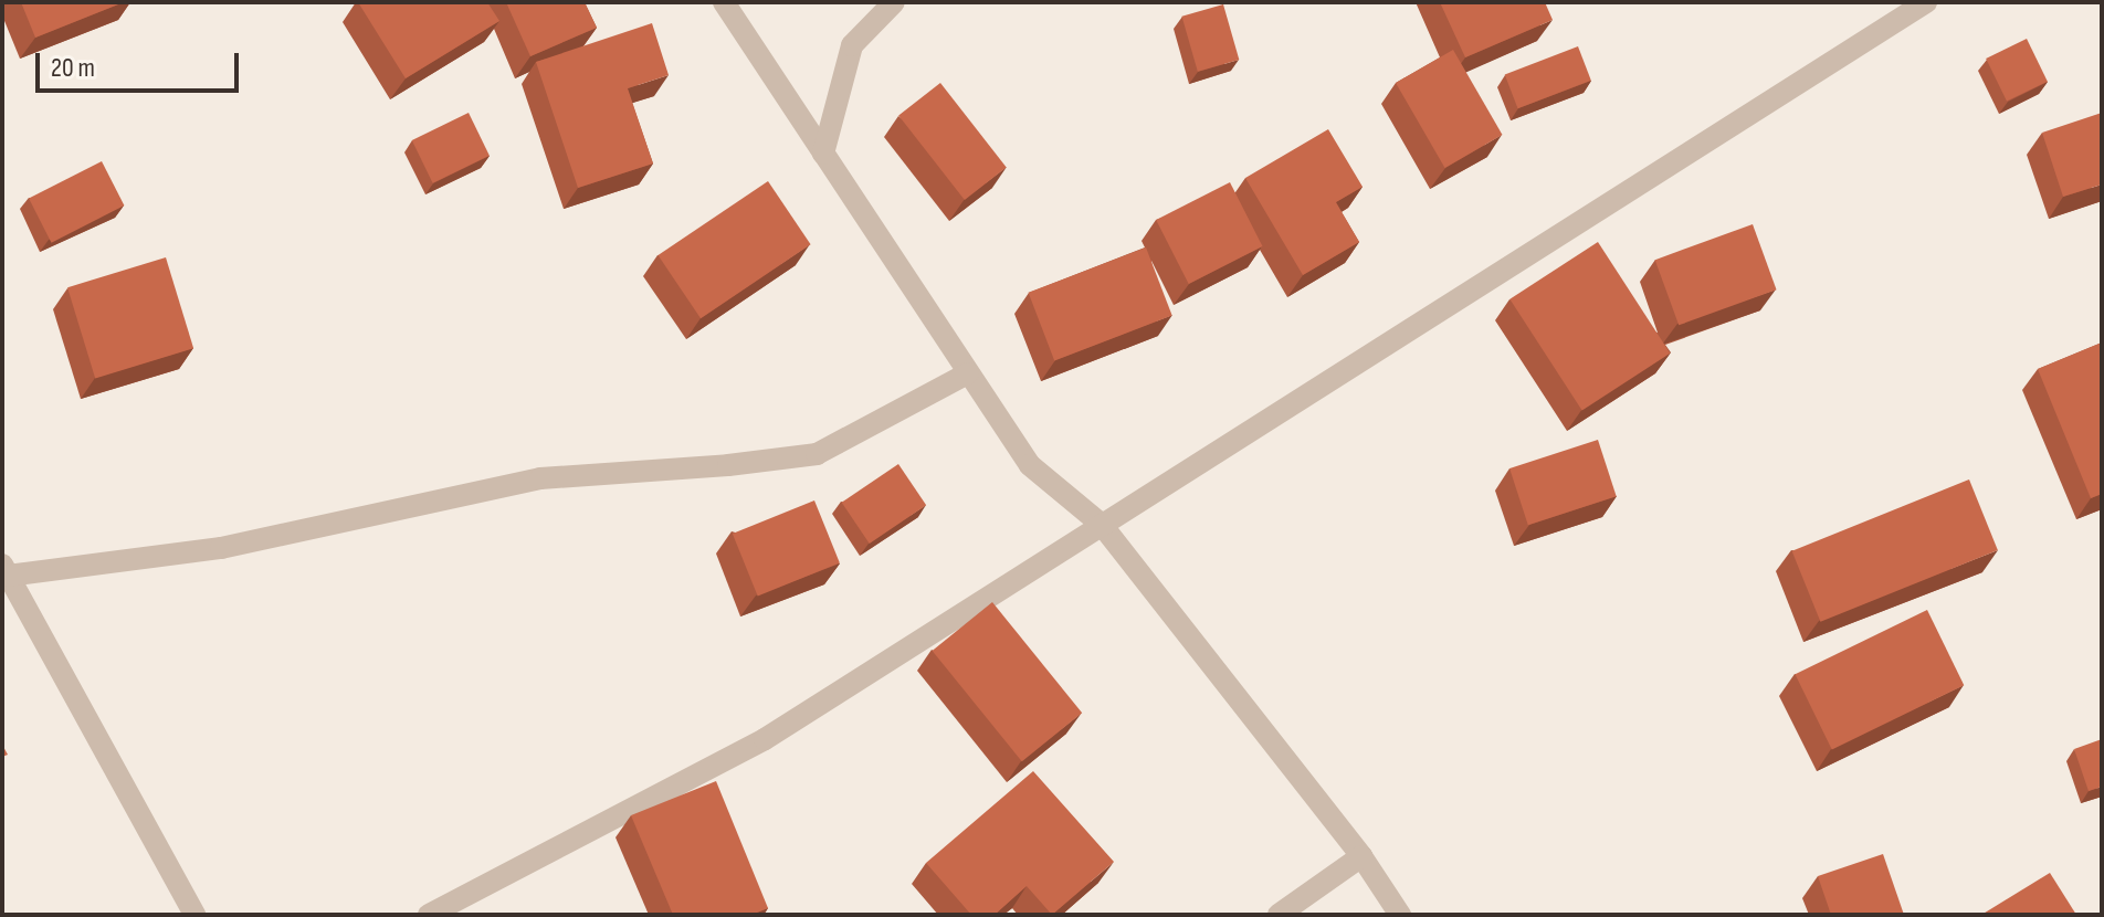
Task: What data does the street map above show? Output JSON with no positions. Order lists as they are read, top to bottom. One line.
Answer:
{"scale_bar":"20 m"}
